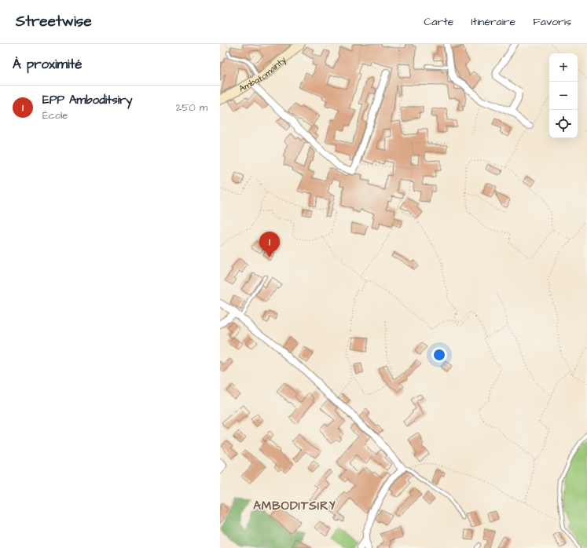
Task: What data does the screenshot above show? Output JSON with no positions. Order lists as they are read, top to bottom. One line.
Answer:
{"streets":{"main road":["Ambatomainty"]},"districts":["AMBODITSIRY"],"page":{"header":"Streetwise","nav":["Carte","Itinéraire","Favoris"],"heading":"À proximité","map_buttons":["+","−"],"list":[{"mark":"1","name":"EPP Amboditsiry","note":"École","value":"250 m"}],"pins":"1"}}
